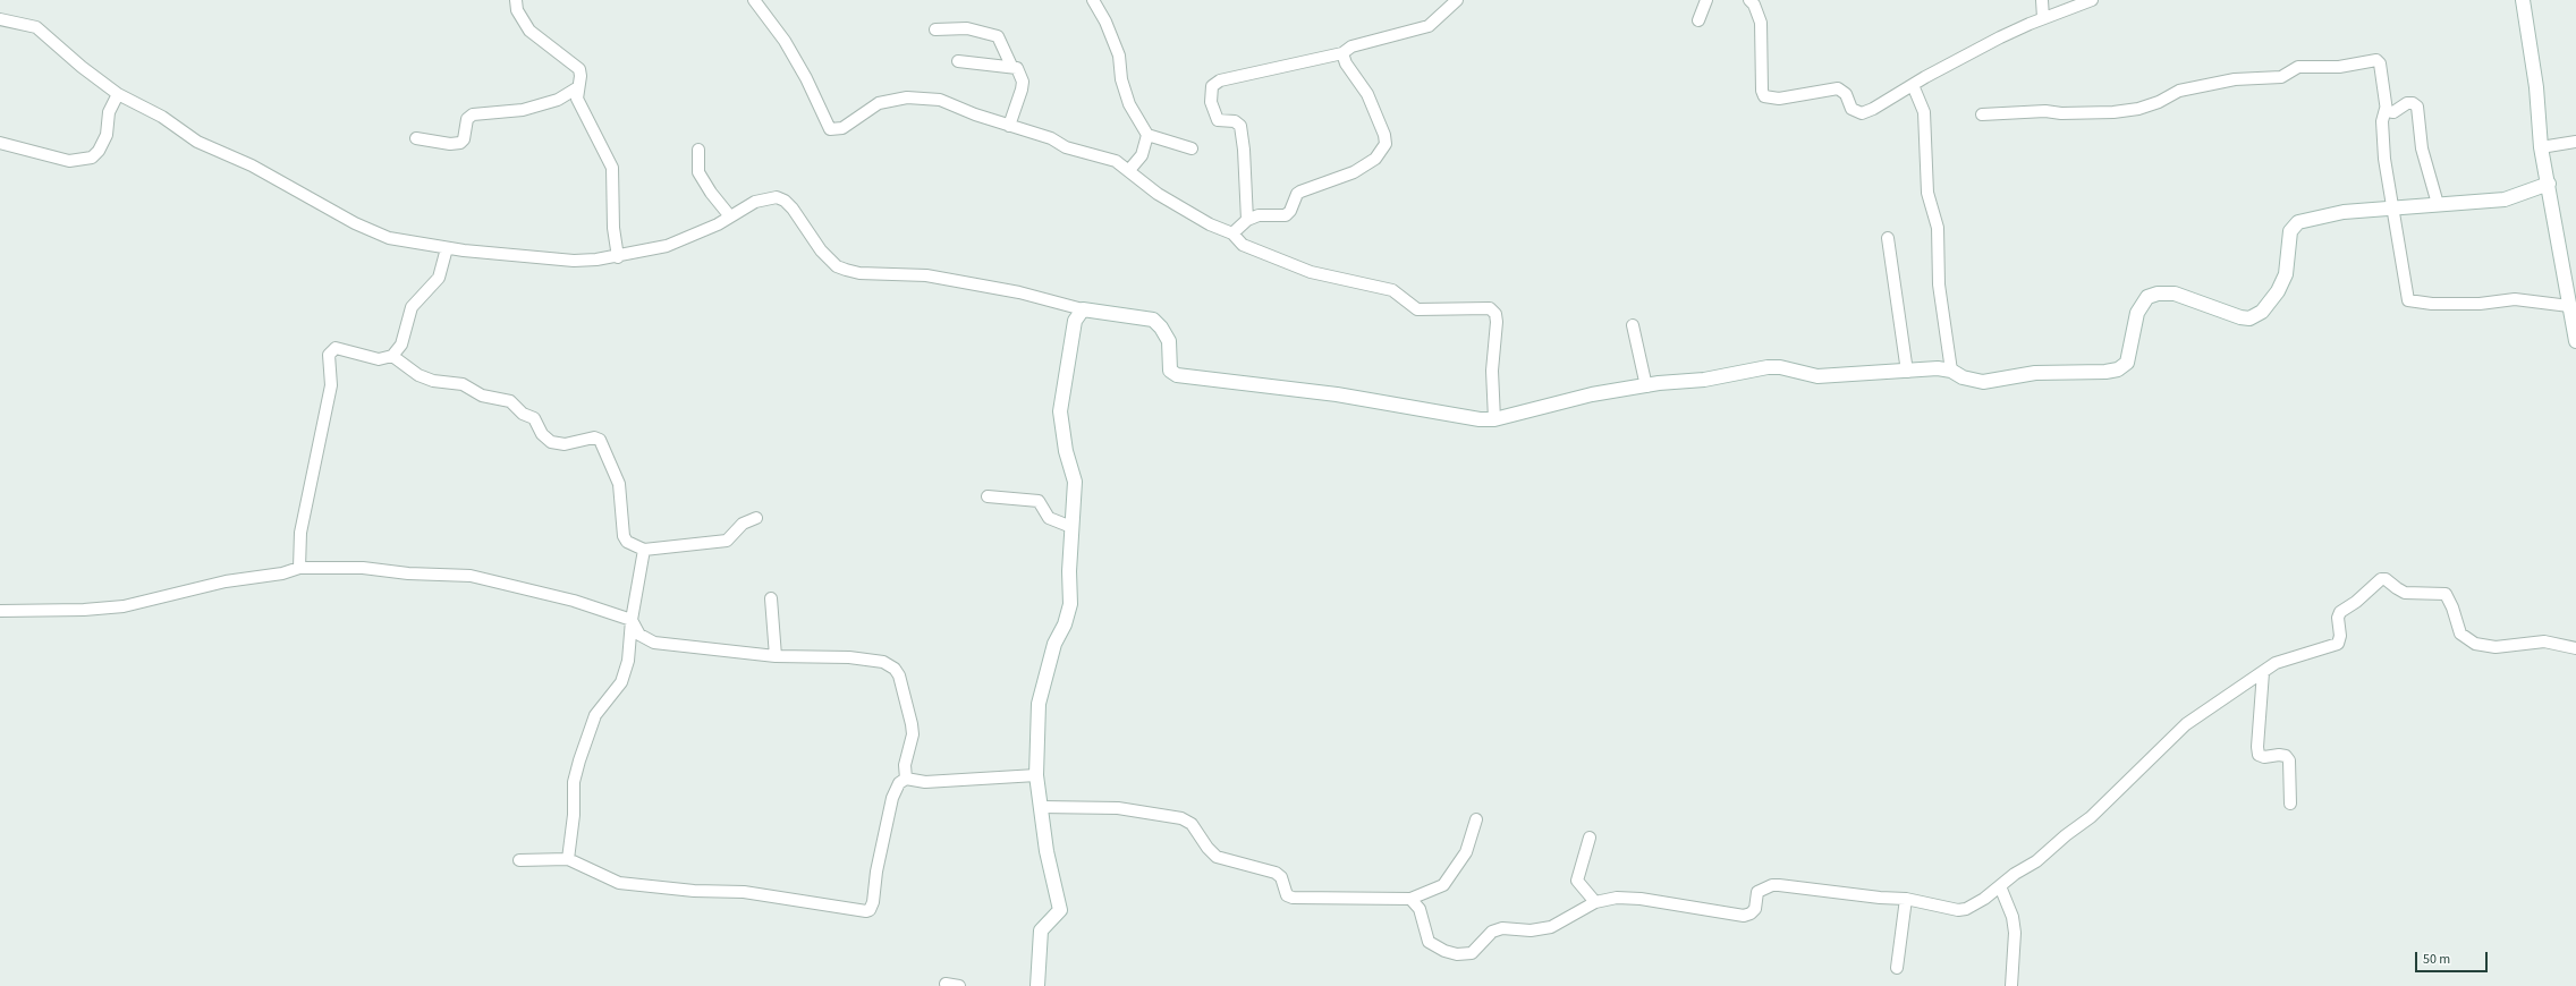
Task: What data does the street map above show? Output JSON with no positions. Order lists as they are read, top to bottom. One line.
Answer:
{"scale_bar":"50 m"}
